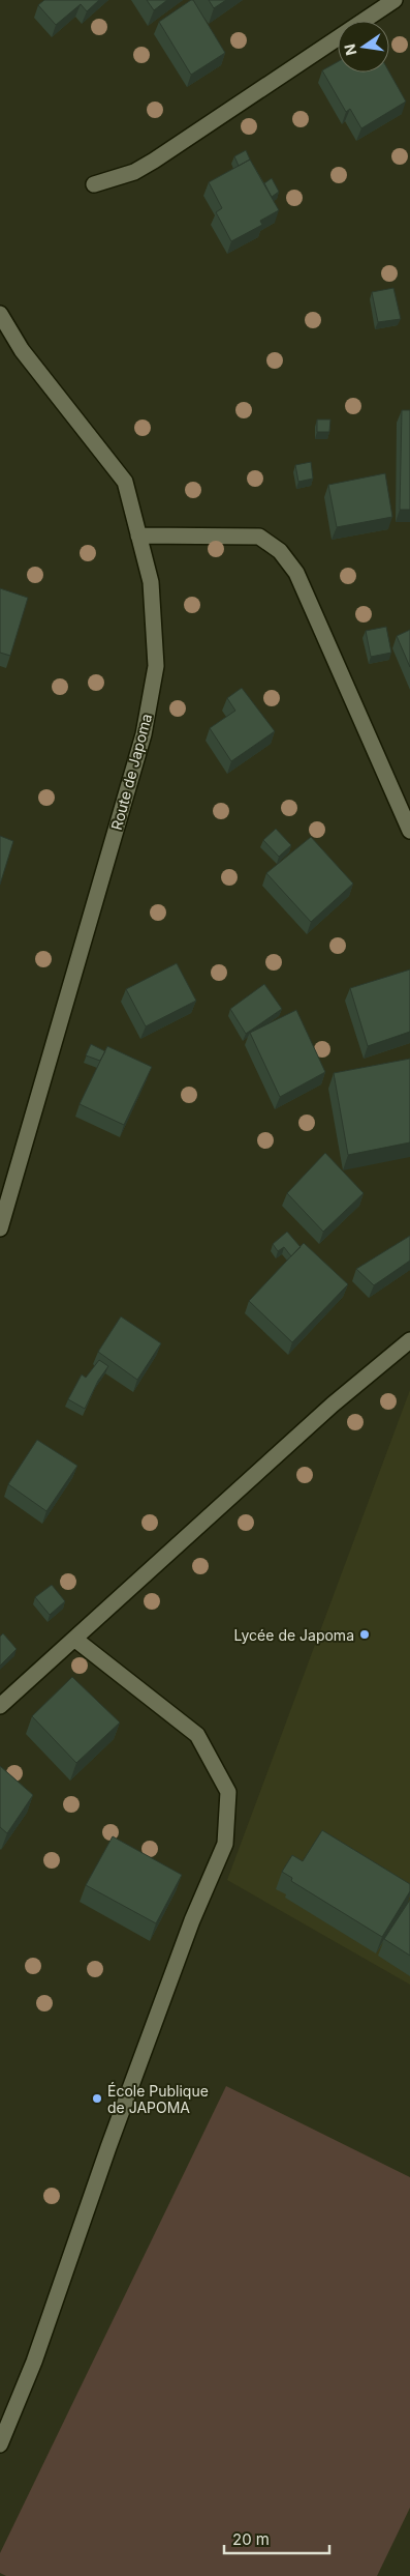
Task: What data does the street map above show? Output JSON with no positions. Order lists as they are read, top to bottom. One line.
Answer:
{"streets":{"street":["Route de Japoma"]},"places":["Lycée de Japoma","École Publique de JAPOMA"],"scale_bar":"20 m","north":"left"}
